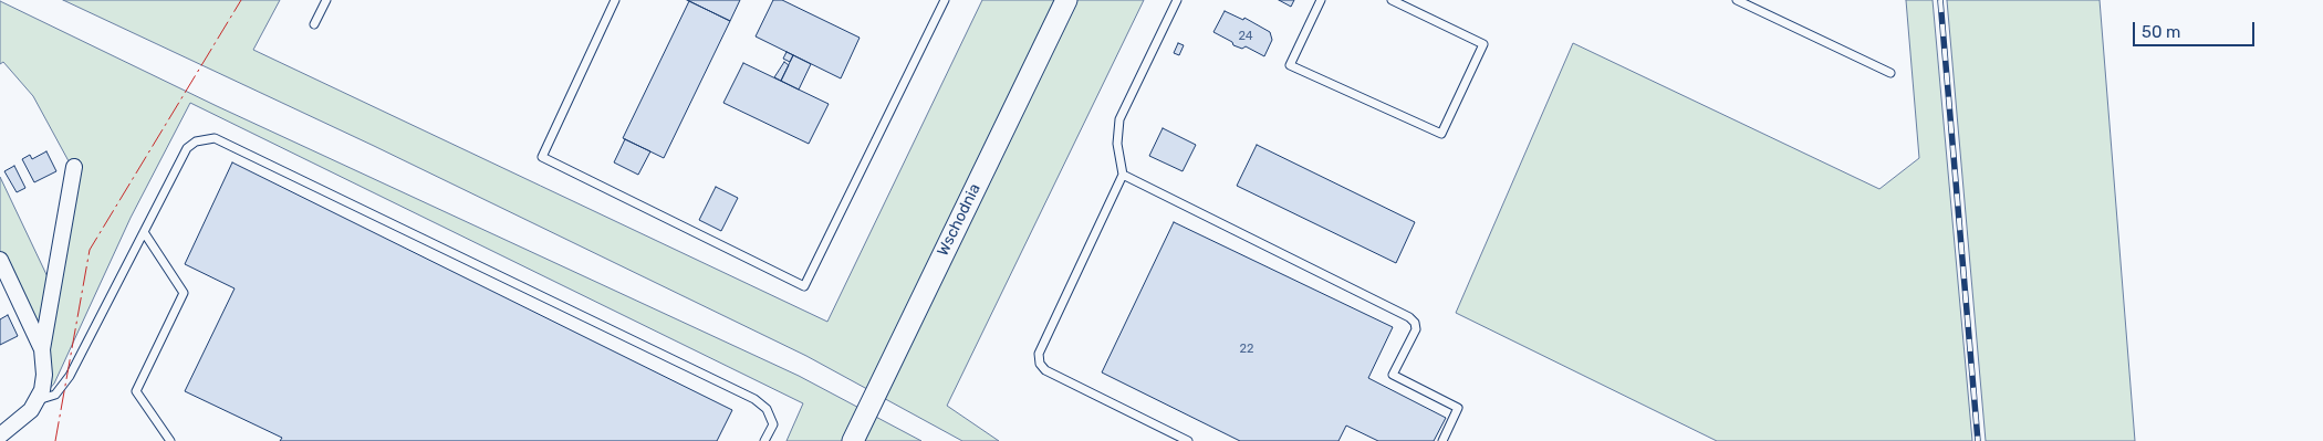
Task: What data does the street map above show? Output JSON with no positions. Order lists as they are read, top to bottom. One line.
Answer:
{"streets":{"street":["Wschodnia"]},"house_numbers":["24","22"],"scale_bar":"50 m"}
